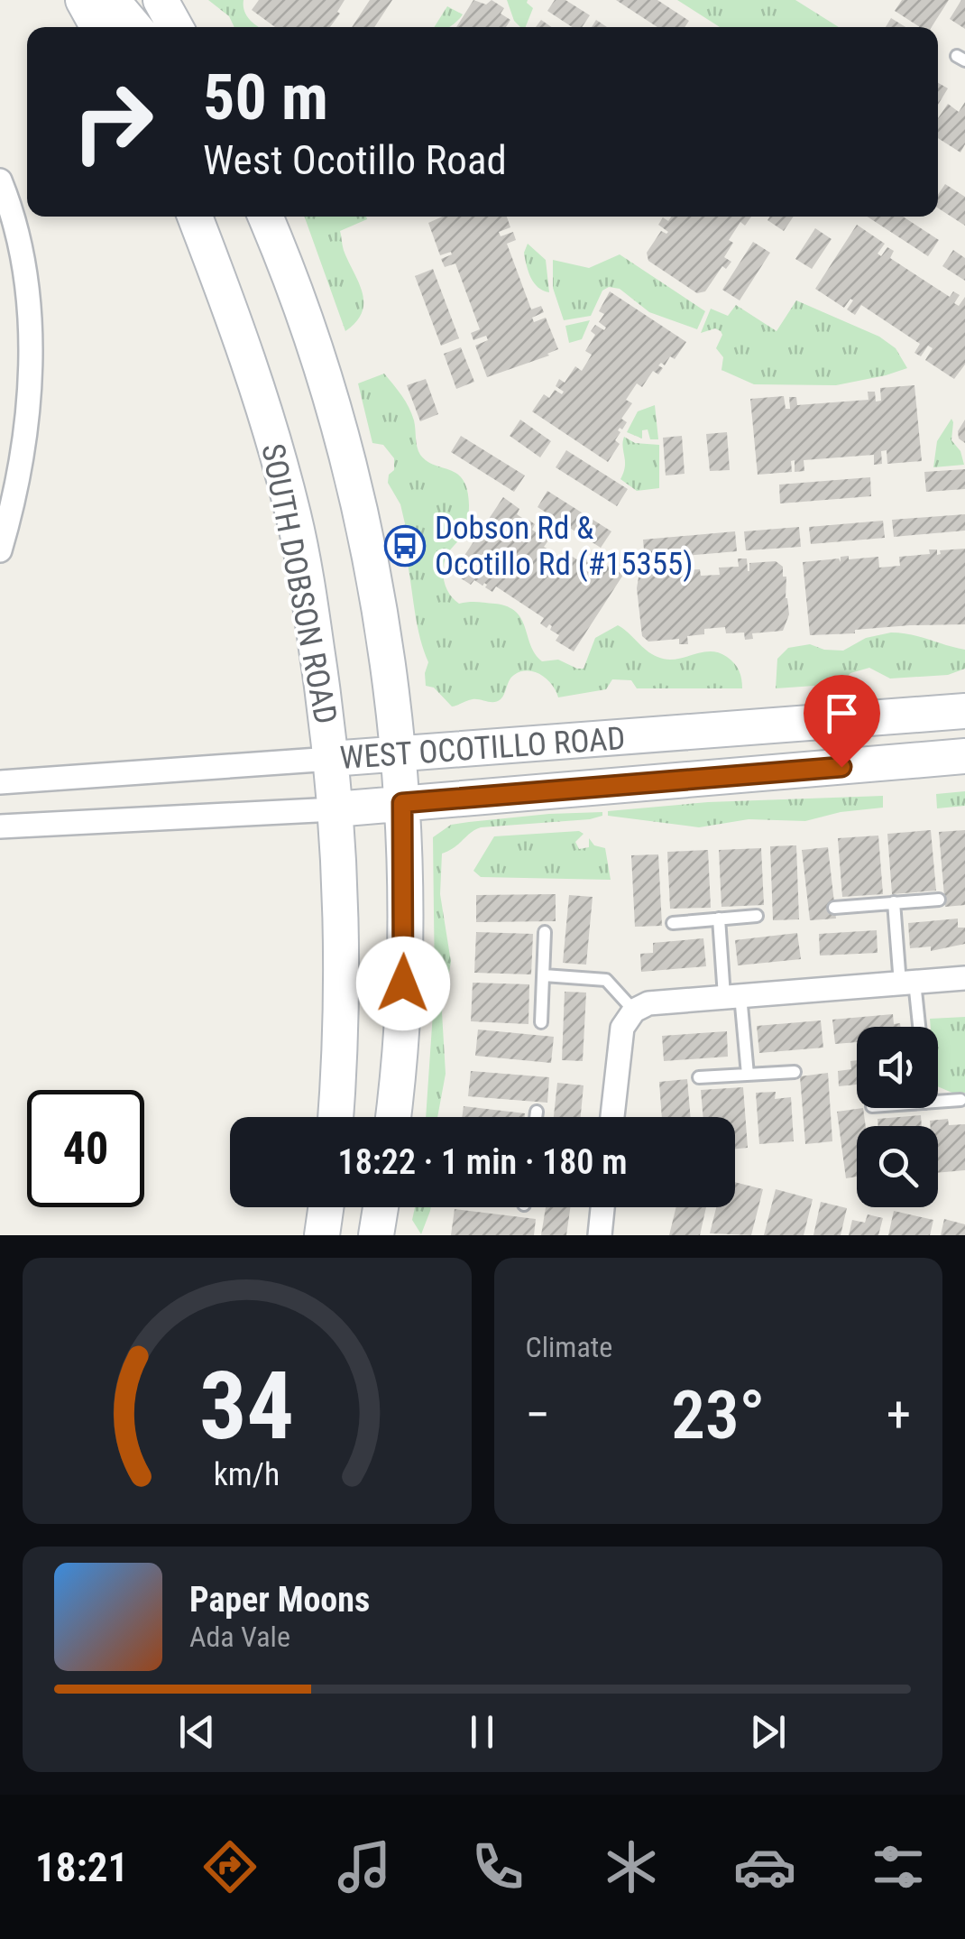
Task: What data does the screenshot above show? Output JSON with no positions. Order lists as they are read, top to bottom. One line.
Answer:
{"streets":{"main road":["SOUTH DOBSON ROAD","WEST OCOTILLO ROAD"]},"crossings":[["SOUTH DOBSON ROAD","WEST OCOTILLO ROAD"]],"places":{"bus stop":["Dobson Rd & Ocotillo Rd (#15355)"]},"page":{"turn":["50 m","West Ocotillo Road"],"limit":"40","trip":"18:22 · 1 min · 180 m","tile":"Climate","heat":["−","23°","+"],"song":["Paper Moons","Ada Vale"],"tabs":"18:21","gauge":["34","km/h"]}}
